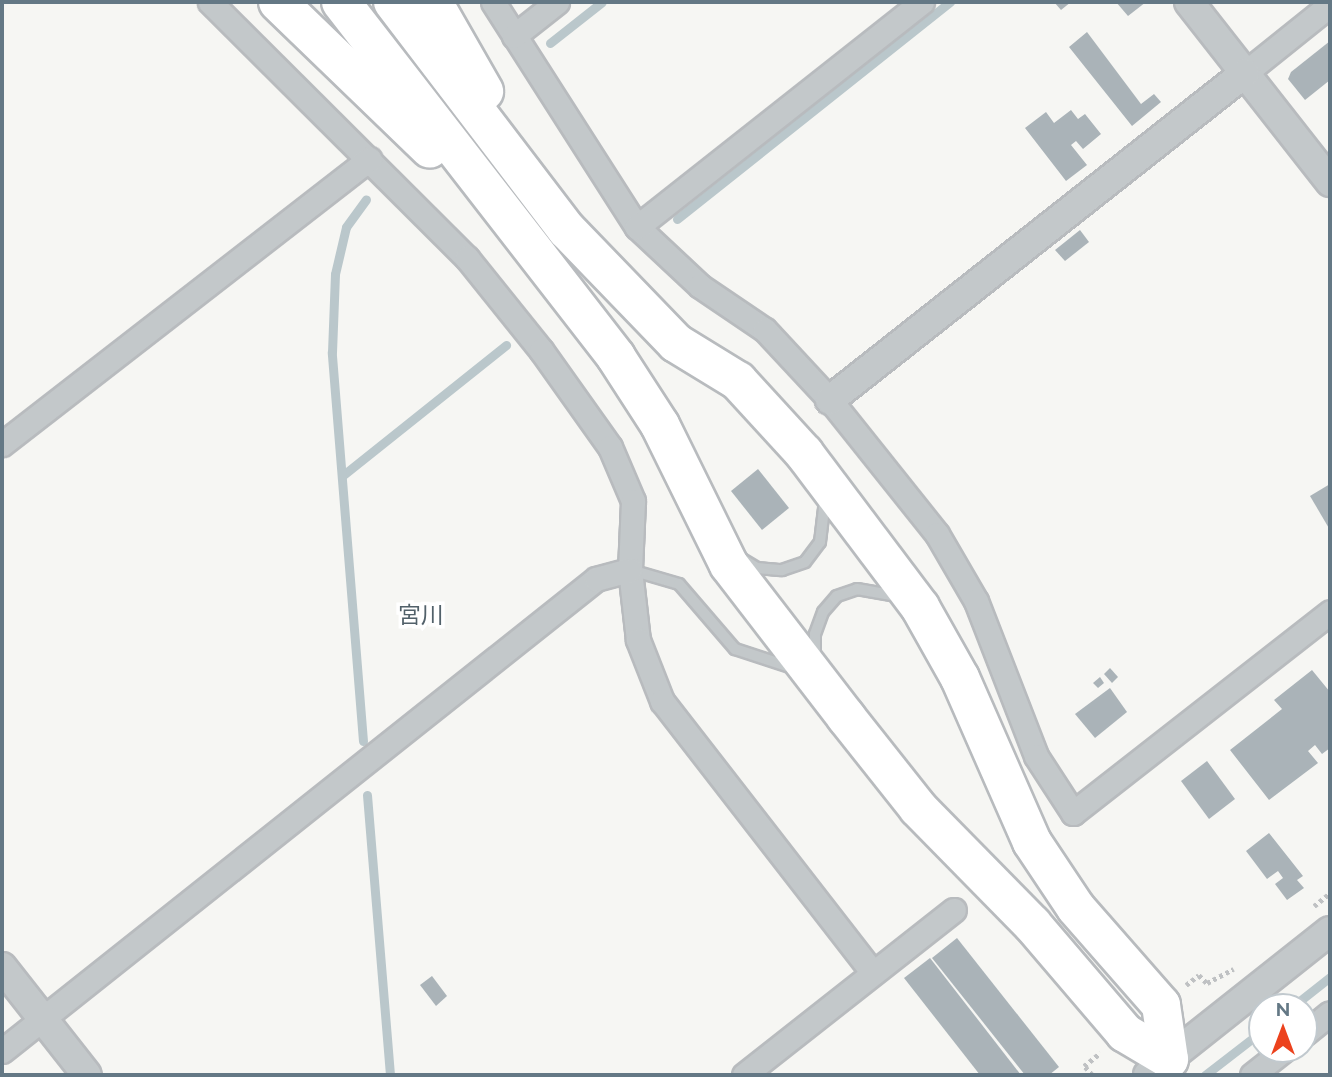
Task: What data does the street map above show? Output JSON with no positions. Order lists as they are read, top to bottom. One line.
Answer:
{"districts":["宮川"],"north":"top"}
